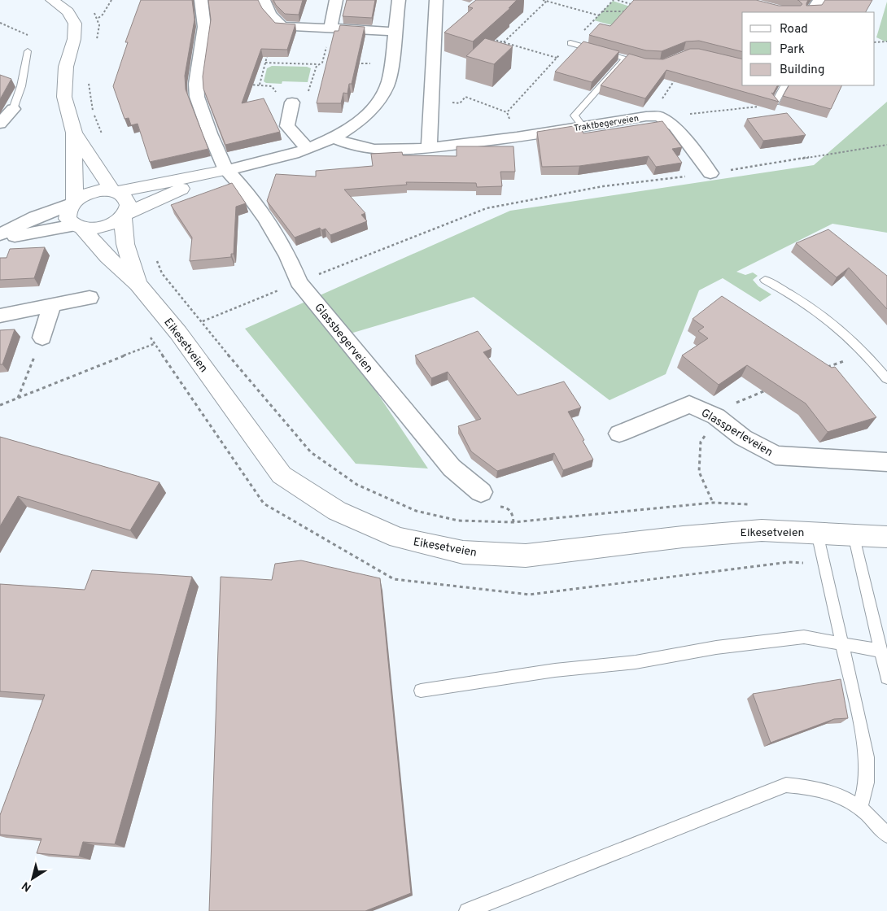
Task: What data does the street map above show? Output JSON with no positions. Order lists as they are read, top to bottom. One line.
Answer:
{"streets":{"main road":["Eikesetveien"],"street":["Traktbegerveien","Glassbegerveien","Glassperleveien"]},"legend":["Road","Park","Building"],"north":"bottom left"}
